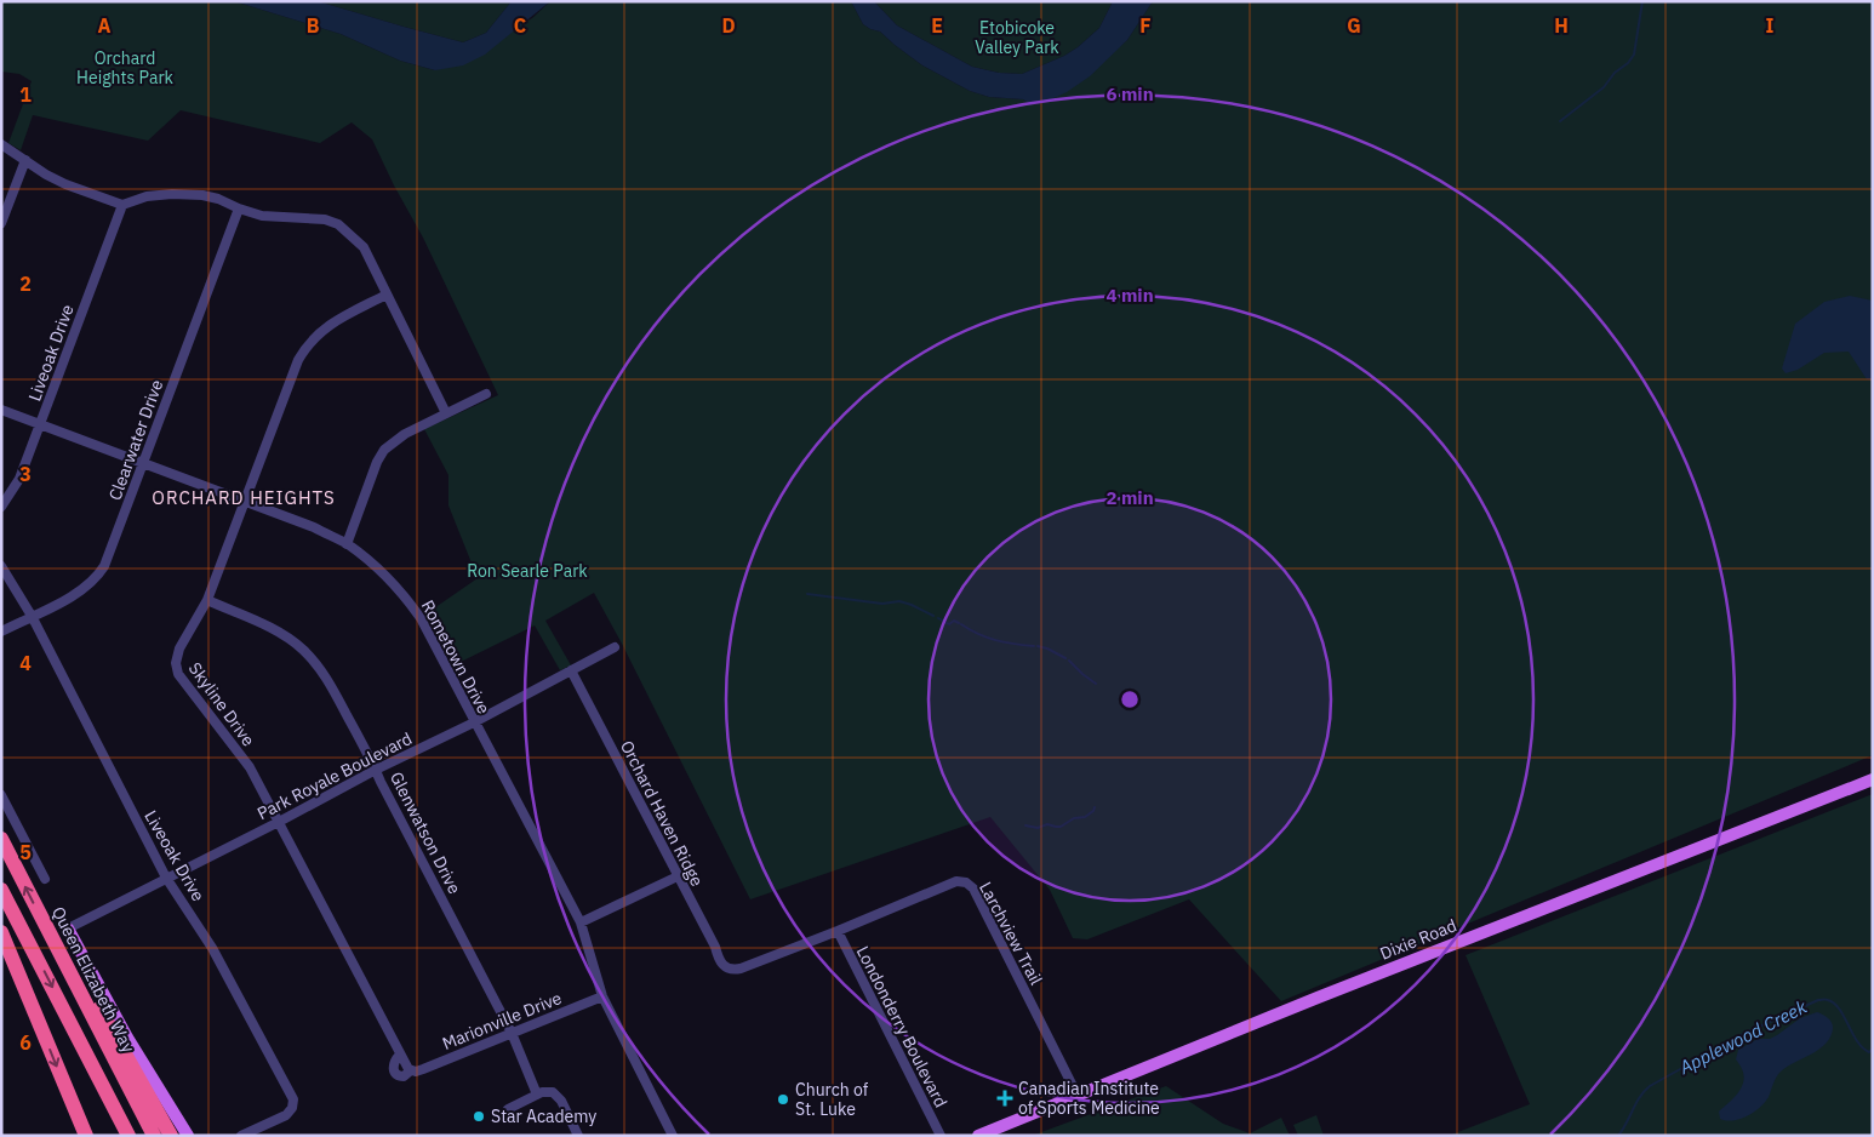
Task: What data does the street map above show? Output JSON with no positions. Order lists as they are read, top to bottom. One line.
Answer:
{"streets":{"highway":["Queen Elizabeth Way"],"main road":["Dixie Road"],"street":["Liveoak Drive","Clearwater Drive","Rometown Drive","Skyline Drive","Park Royale Boulevard","Orchard Haven Ridge","Glenwatson Drive","Larchview Trail","Marionville Drive","Londonderry Boulevard"]},"crossings":[["Liveoak Drive","Clearwater Drive"],["Liveoak Drive","Rometown Drive"],["Liveoak Drive","Park Royale Boulevard"],["Clearwater Drive","Rometown Drive"],["Rometown Drive","Skyline Drive"],["Rometown Drive","Park Royale Boulevard"],["Rometown Drive","Marionville Drive"],["Skyline Drive","Park Royale Boulevard"],["Skyline Drive","Glenwatson Drive"],["Skyline Drive","Marionville Drive"],["Park Royale Boulevard","Orchard Haven Ridge"],["Park Royale Boulevard","Glenwatson Drive"],["Orchard Haven Ridge","Larchview Trail"],["Glenwatson Drive","Marionville Drive"],["Larchview Trail","Dixie Road"],["Larchview Trail","Londonderry Boulevard"]],"districts":["ORCHARD HEIGHTS"],"water":["Applewood Creek"],"parks":["Etobicoke Valley Park","Orchard Heights Park","Ron Searle Park"],"places":{"health":["Canadian Institute of Sports Medicine"],"other":["Church of St. Luke","Star Academy"]},"grid":{"columns":["A","B","C","D","E","F","G","H","I"],"rows":["1","2","3","4","5","6"]},"rings":["6 min","4 min","2 min"]}
